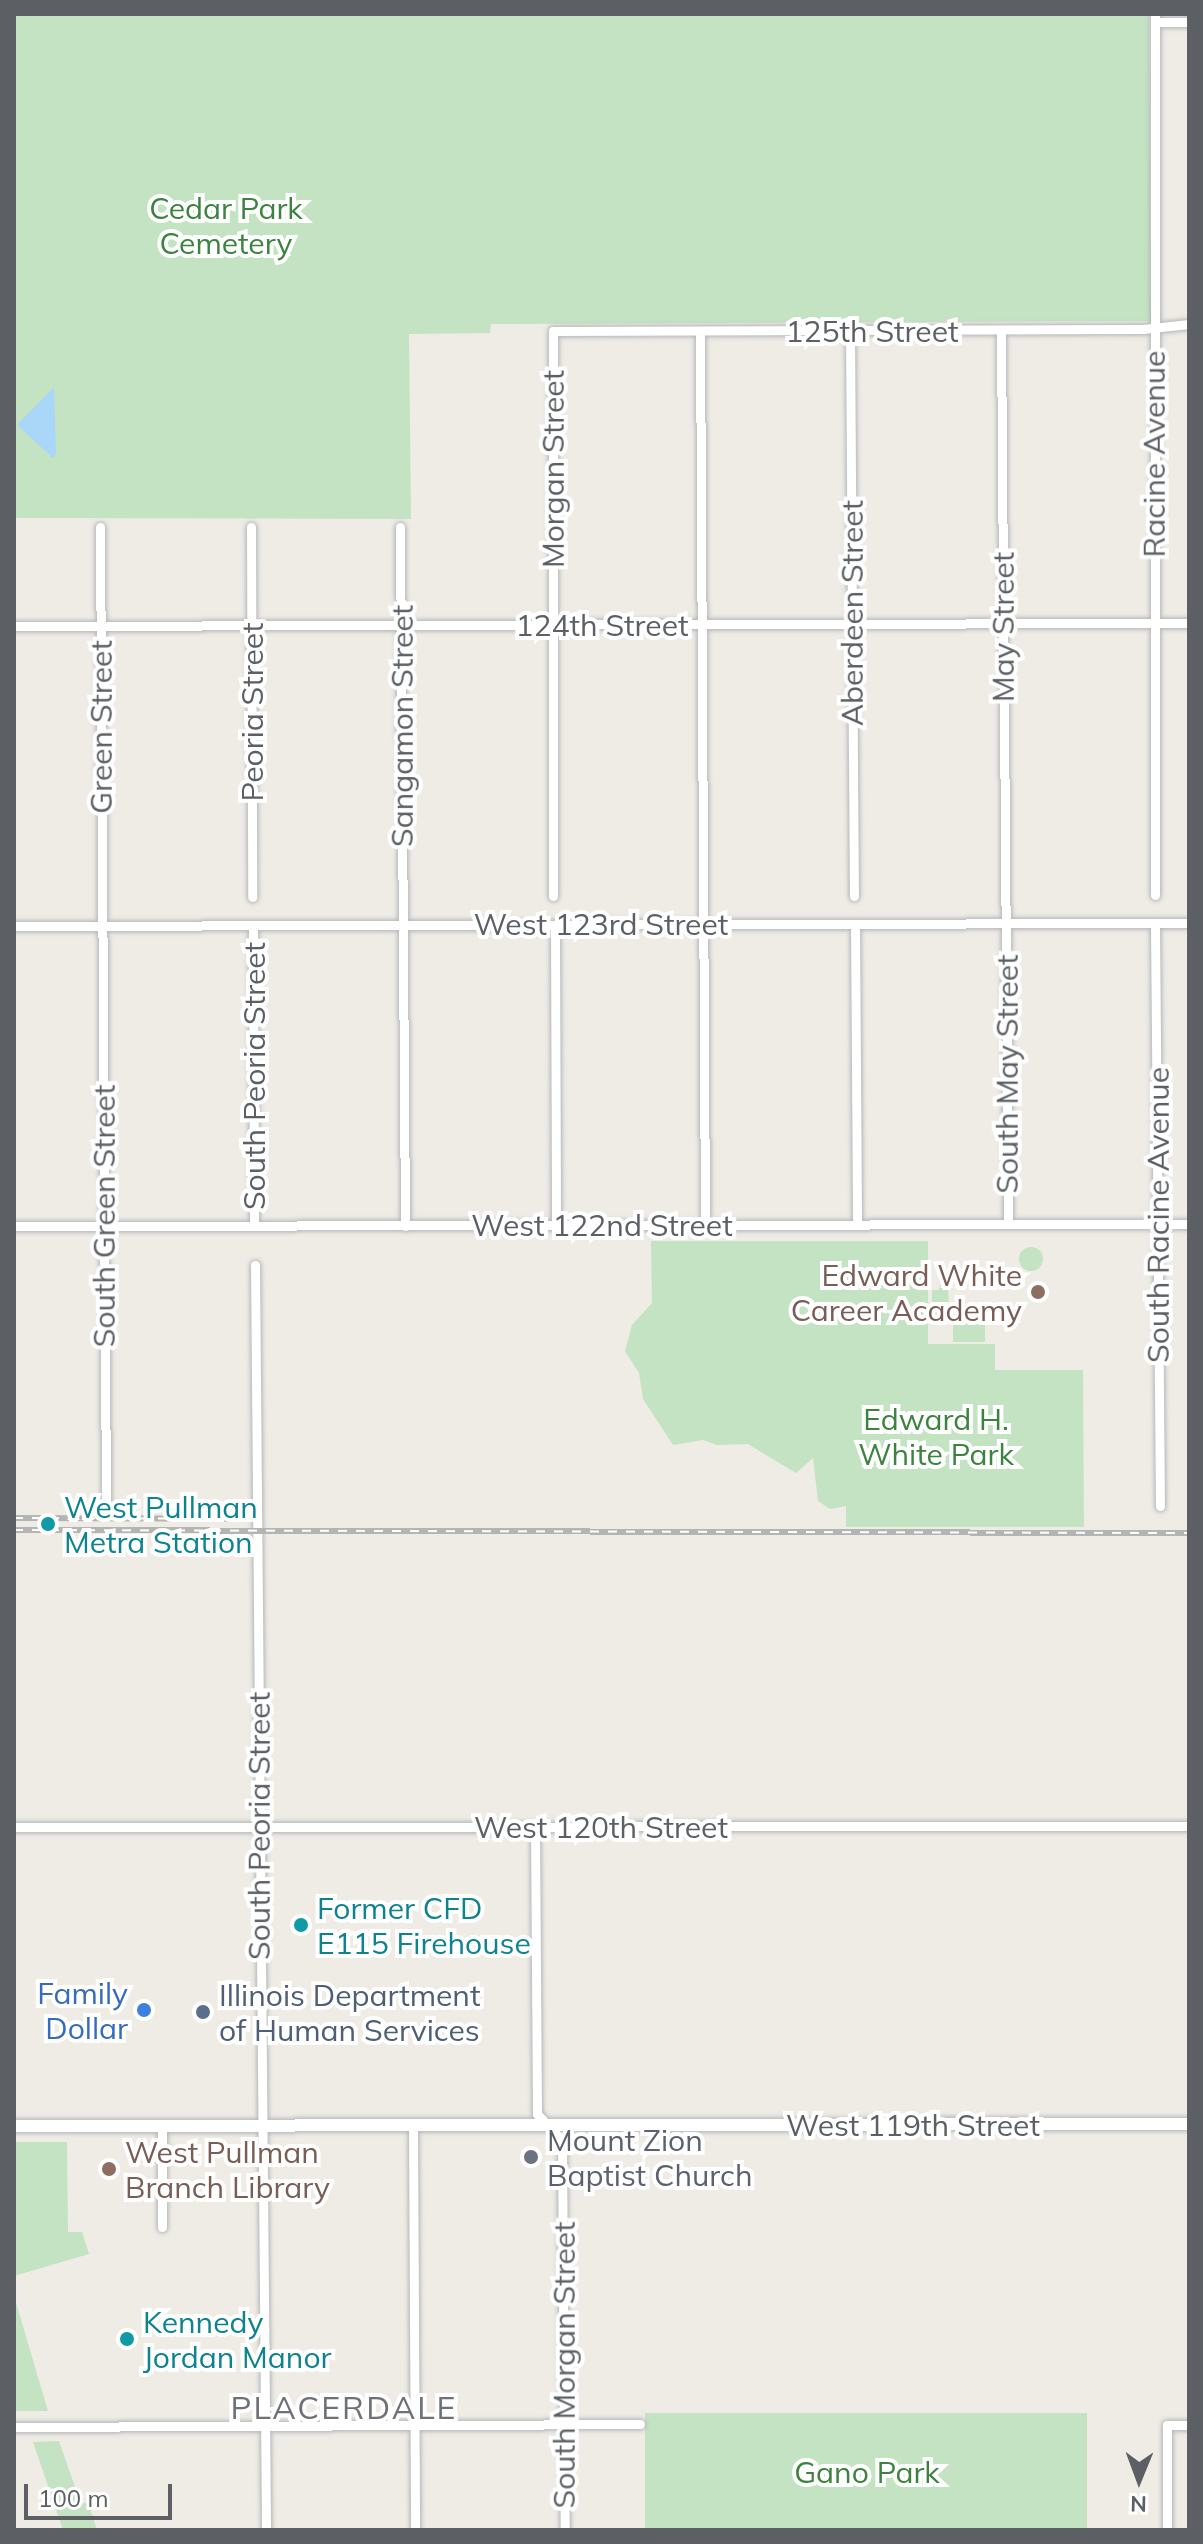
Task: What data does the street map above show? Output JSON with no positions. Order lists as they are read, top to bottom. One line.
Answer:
{"streets":{"street":["125th Street","Racine Avenue","Morgan Street","Aberdeen Street","124th Street","May Street","Peoria Street","Sangamon Street","Green Street","West 123rd Street","South May Street","South Peoria Street","South Racine Avenue","South Green Street","West 122nd Street","West 120th Street","West 119th Street","South Morgan Street"]},"crossings":[["125th Street","Racine Avenue"],["125th Street","Morgan Street"],["125th Street","Aberdeen Street"],["125th Street","May Street"],["Racine Avenue","124th Street"],["Morgan Street","124th Street"],["Aberdeen Street","124th Street"],["124th Street","May Street"],["124th Street","Peoria Street"],["124th Street","Sangamon Street"],["124th Street","Green Street"],["May Street","West 123rd Street"],["May Street","South May Street"],["Sangamon Street","West 123rd Street"],["Sangamon Street","West 122nd Street"],["Green Street","West 123rd Street"],["Green Street","South Green Street"],["West 123rd Street","South May Street"],["West 123rd Street","South Peoria Street"],["West 123rd Street","South Racine Avenue"],["West 123rd Street","South Green Street"],["South May Street","West 122nd Street"],["South Peoria Street","West 122nd Street"],["South Peoria Street","West 120th Street"],["South Peoria Street","West 119th Street"],["South Racine Avenue","West 122nd Street"],["South Green Street","West 122nd Street"],["West 120th Street","South Morgan Street"],["West 119th Street","South Morgan Street"]],"districts":["PLACERDALE"],"parks":["Cedar Park Cemetery","Edward H. White Park","Gano Park"],"places":["Edward White Career Academy","West Pullman Metra Station","Former CFD E115 Firehouse","Family Dollar","Illinois Department of Human Services","Mount Zion Baptist Church","West Pullman Branch Library","Kennedy Jordan Manor"],"scale_bar":"100 m","north":"bottom"}
